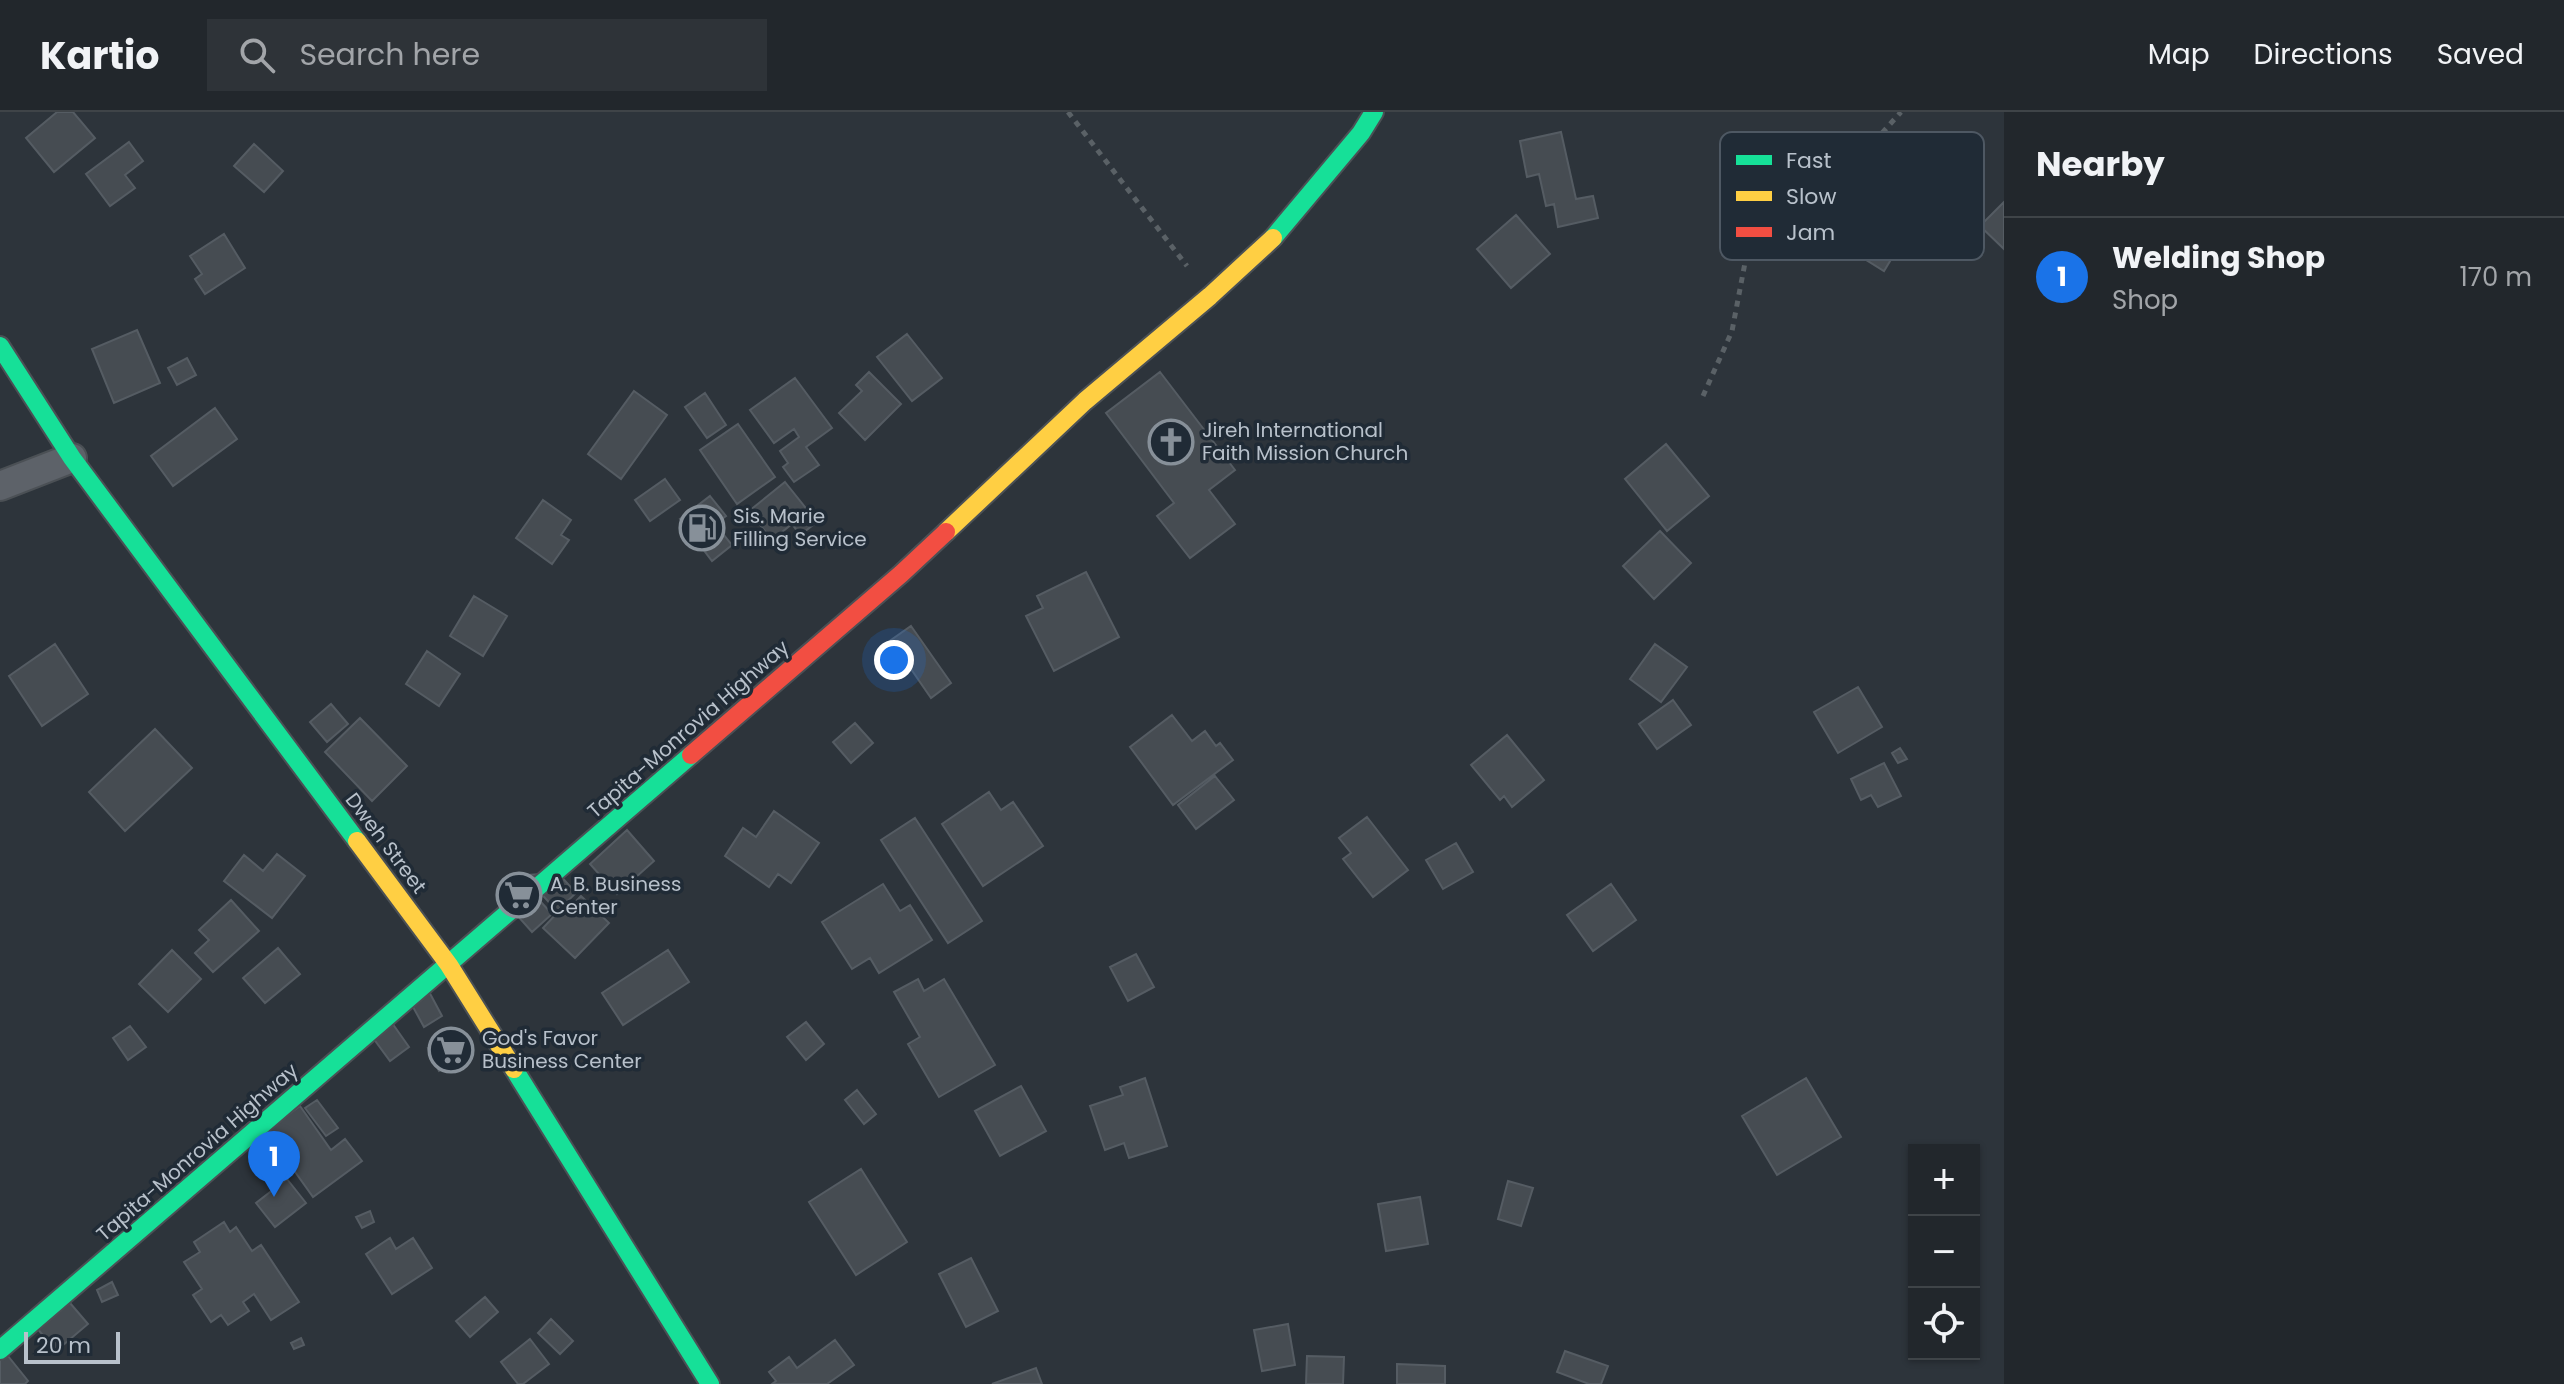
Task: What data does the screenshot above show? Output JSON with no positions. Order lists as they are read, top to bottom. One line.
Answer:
{"streets":{"main road":["Tapita-Monrovia Highway","Dweh Street"]},"crossings":[["Tapita-Monrovia Highway","Dweh Street"]],"places":{"church":["Jireh International Faith Mission Church"],"fuel station":["Sis. Marie Filling Service"],"supermarket":["A. B. Business Center","God's Favor Business Center"]},"legend":["Fast","Slow","Jam"],"scale_bar":"20 m","page":{"header":"Kartio","search":"Search here","nav":["Map","Directions","Saved"],"heading":"Nearby","list":[{"mark":"1","name":"Welding Shop","note":"Shop","value":"170 m"}],"pins":"1","map_buttons":["+","−"],"scale":"20 m"}}
